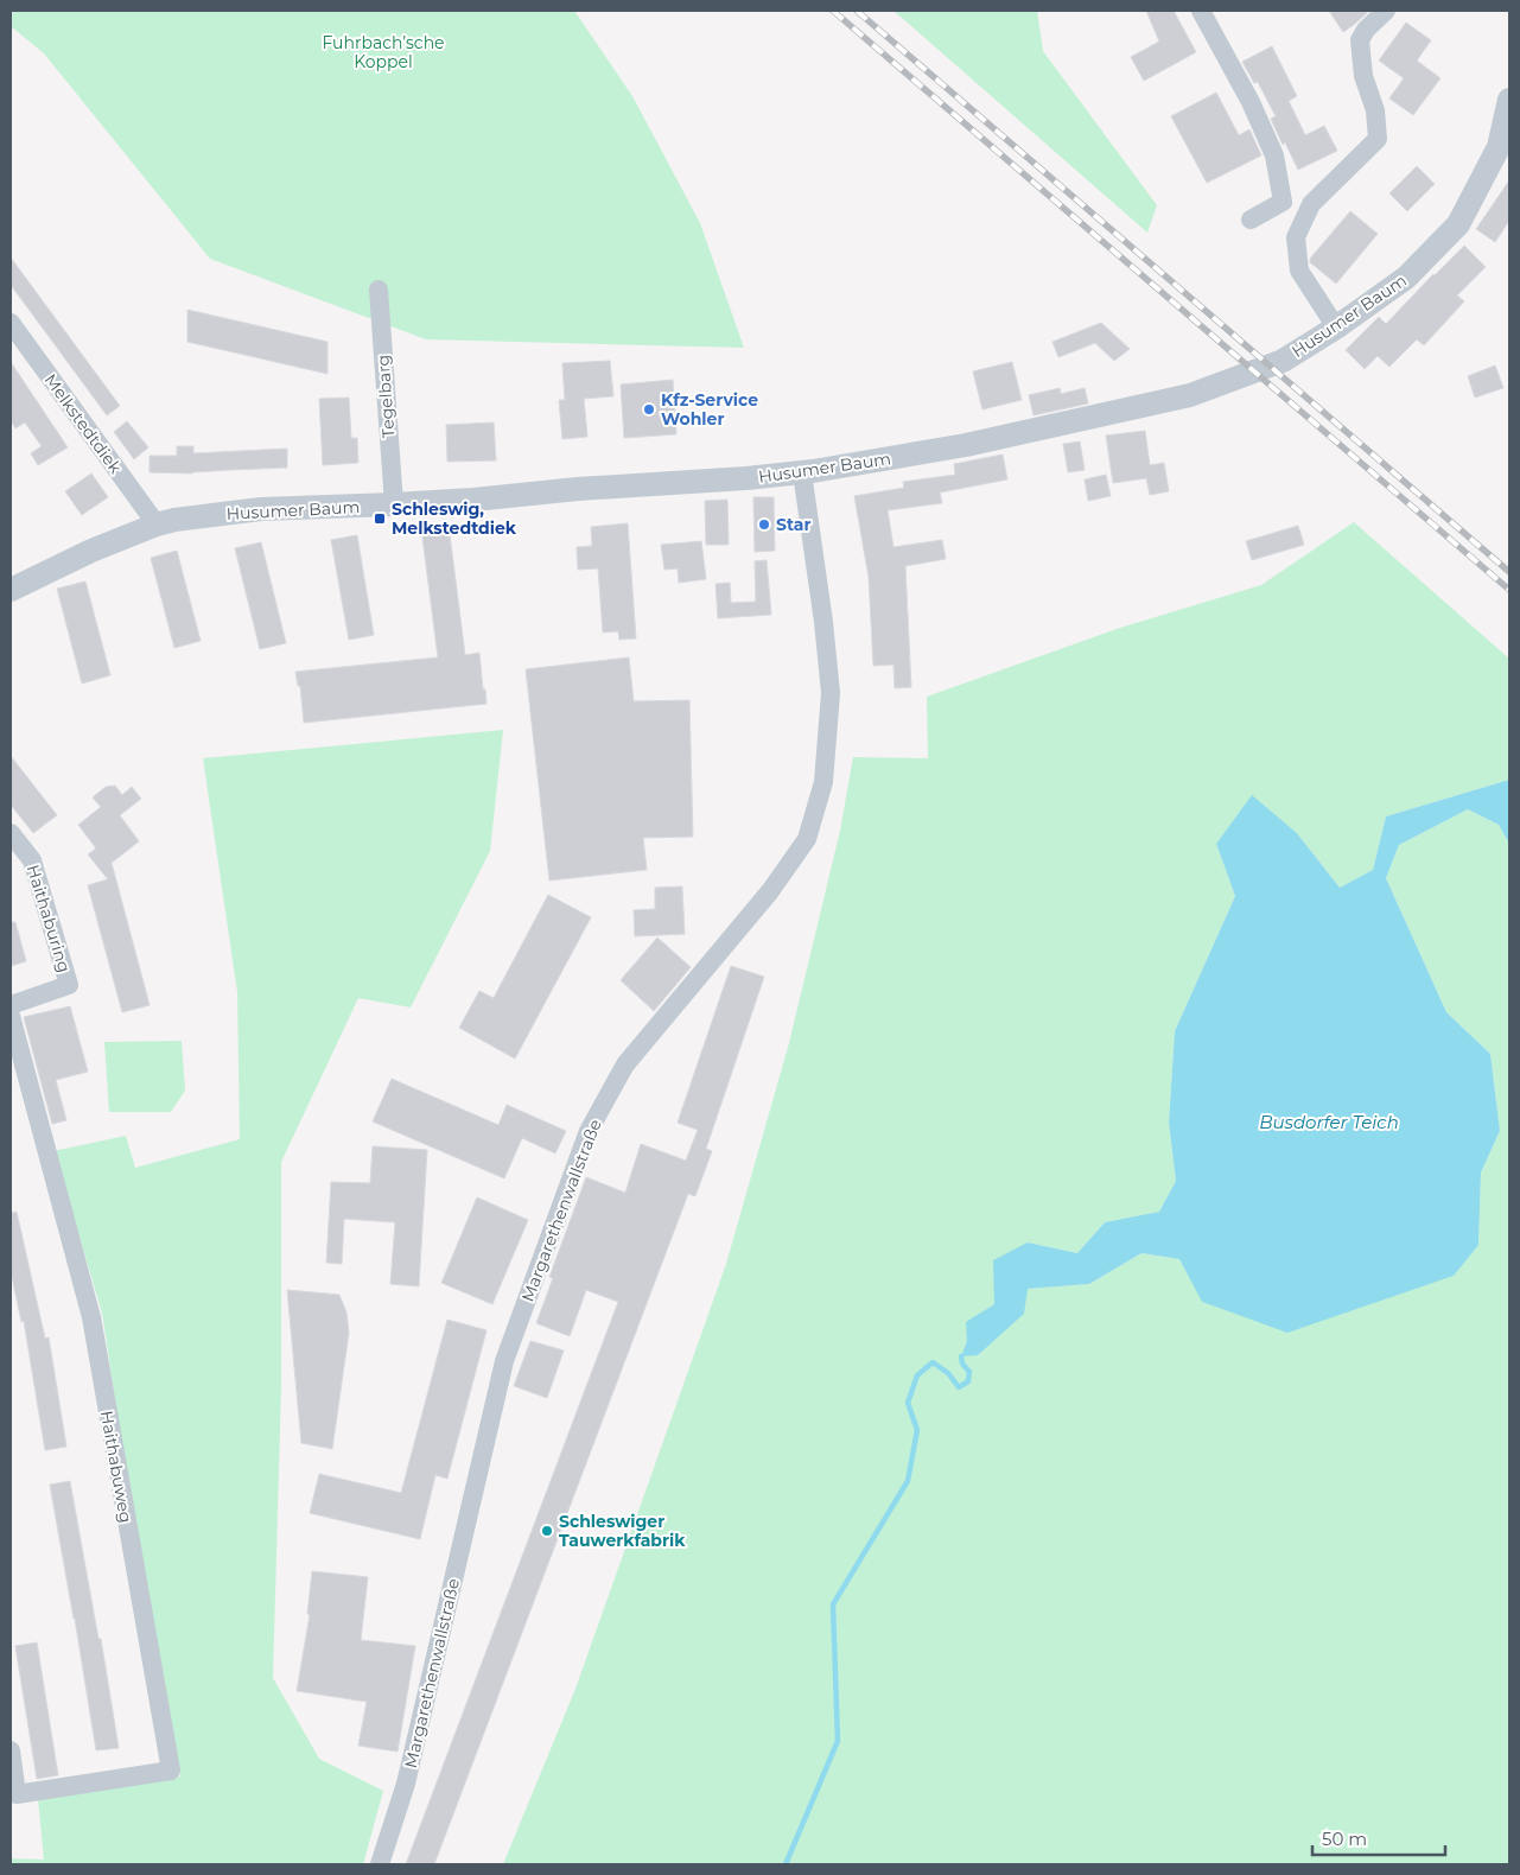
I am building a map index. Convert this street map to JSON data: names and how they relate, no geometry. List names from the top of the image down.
{
  "streets": {
    "street": [
      "Husumer Baum",
      "Tegelbarg",
      "Melkstedtdiek",
      "Haithaburing",
      "Margarethenwallstraße",
      "Haithabuweg"
    ]
  },
  "crossings": [
    ["Husumer Baum", "Tegelbarg"],
    ["Husumer Baum", "Melkstedtdiek"],
    ["Husumer Baum", "Margarethenwallstraße"]
  ],
  "water": ["Busdorfer Teich"],
  "parks": ["Fuhrbach’sche Koppel"],
  "places": {
    "other": ["Kfz-Service Wohler", "Star", "Schleswiger Tauwerkfabrik"],
    "transit": ["Schleswig, Melkstedtdiek"]
  },
  "scale_bar": "50 m"
}
